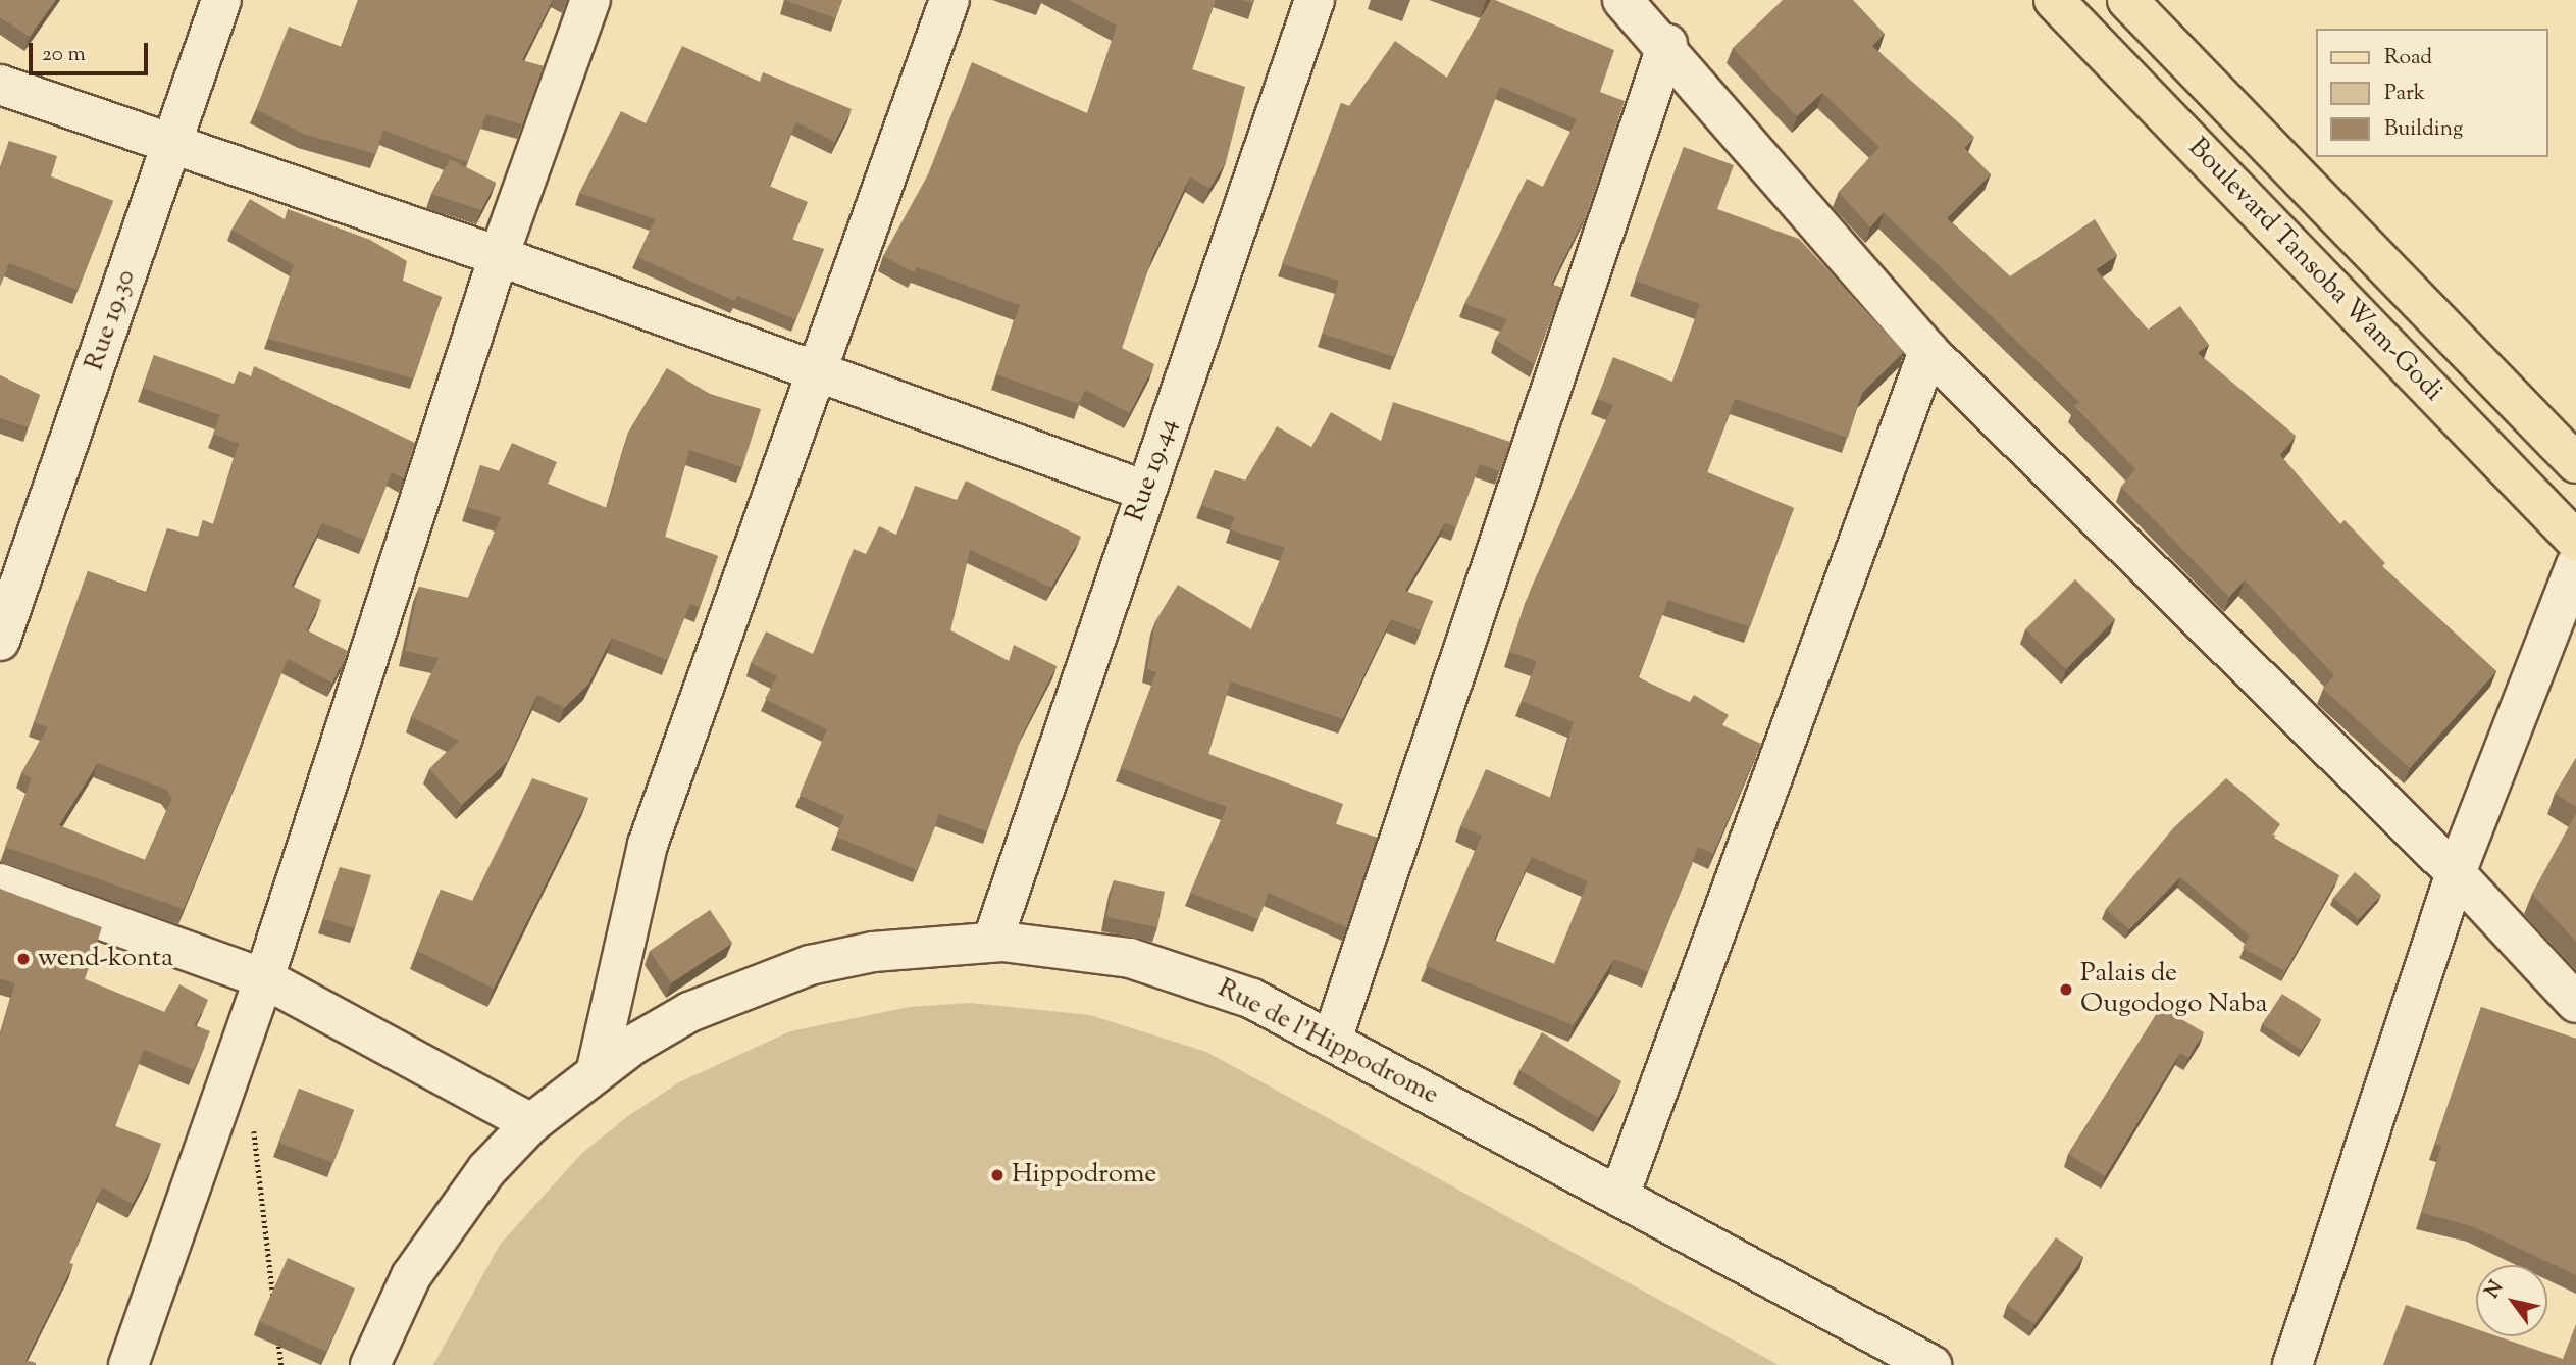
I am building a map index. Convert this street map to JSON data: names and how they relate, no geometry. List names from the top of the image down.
{
  "streets": {
    "main road": ["Boulevard Tansoba Wam-Godi"],
    "street": ["Rue 19.30", "Rue 19.44", "Rue de l'Hippodrome"]
  },
  "crossings": [
    ["Rue 19.44", "Rue de l'Hippodrome"]
  ],
  "places": ["wend-konta", "Palais de Ougodogo Naba", "Hippodrome"],
  "legend": ["Road", "Park", "Building"],
  "scale_bar": "20 m",
  "north": "top left"
}
